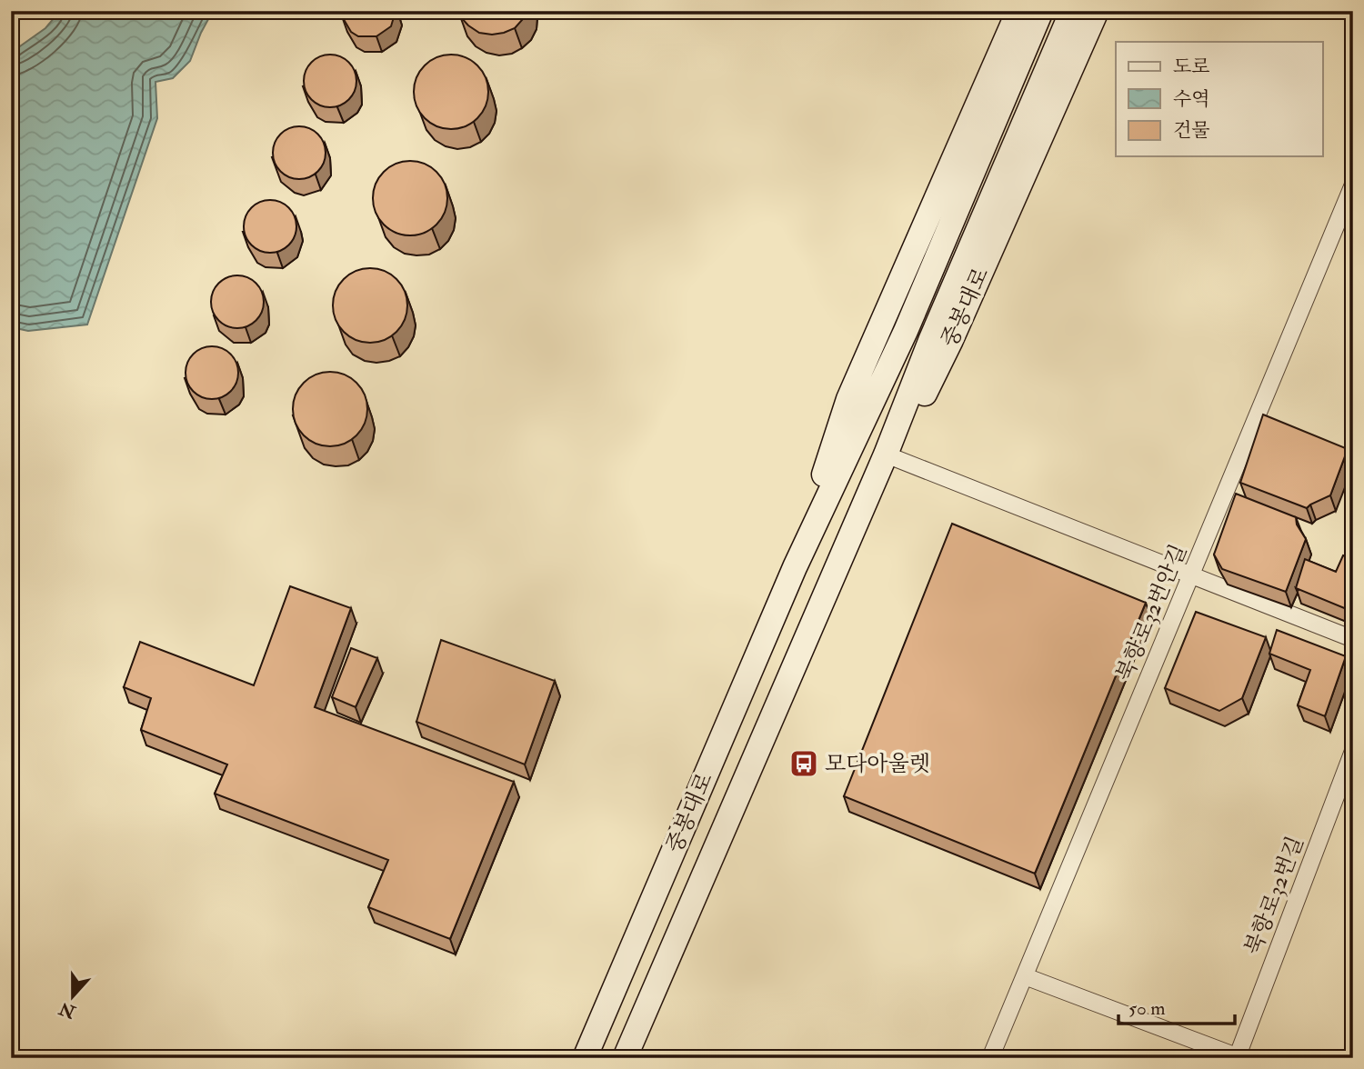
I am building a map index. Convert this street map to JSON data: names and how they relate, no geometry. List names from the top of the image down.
{
  "streets": {
    "main road": ["중봉대로"],
    "street": ["북항로32번안길", "북항로32번길"]
  },
  "crossings": [
    ["북항로32번안길", "북항로32번길"]
  ],
  "places": {
    "bus stop": ["모다아울렛"]
  },
  "legend": ["도로", "수역", "건물"],
  "scale_bar": "50 m",
  "north": "bottom"
}
